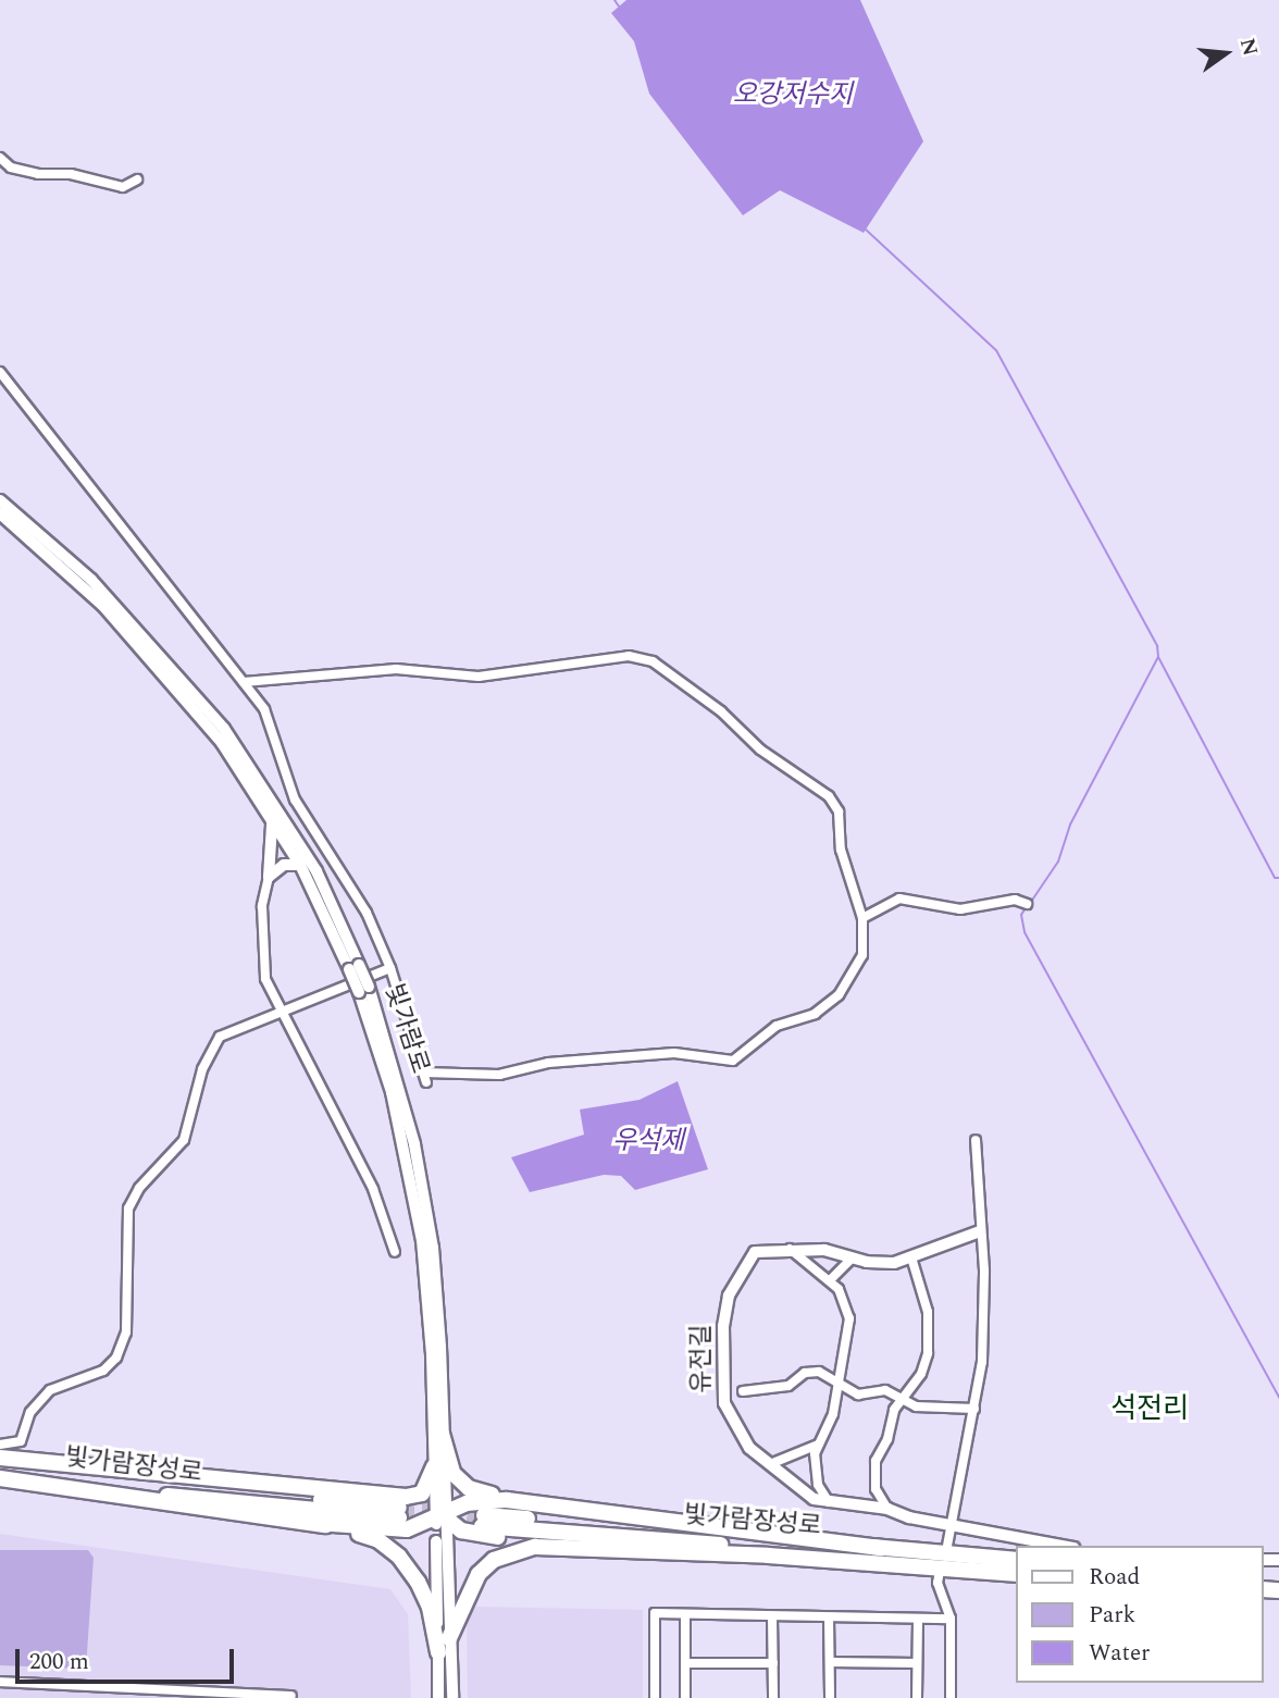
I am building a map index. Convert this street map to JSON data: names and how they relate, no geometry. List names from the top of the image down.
{
  "streets": {
    "highway": ["빛가람장성로"],
    "main road": ["빛가람로", "유전길"]
  },
  "districts": ["석전리"],
  "water": ["오강저수지", "우석제"],
  "legend": ["Road", "Park", "Water"],
  "scale_bar": "200 m",
  "north": "right"
}
